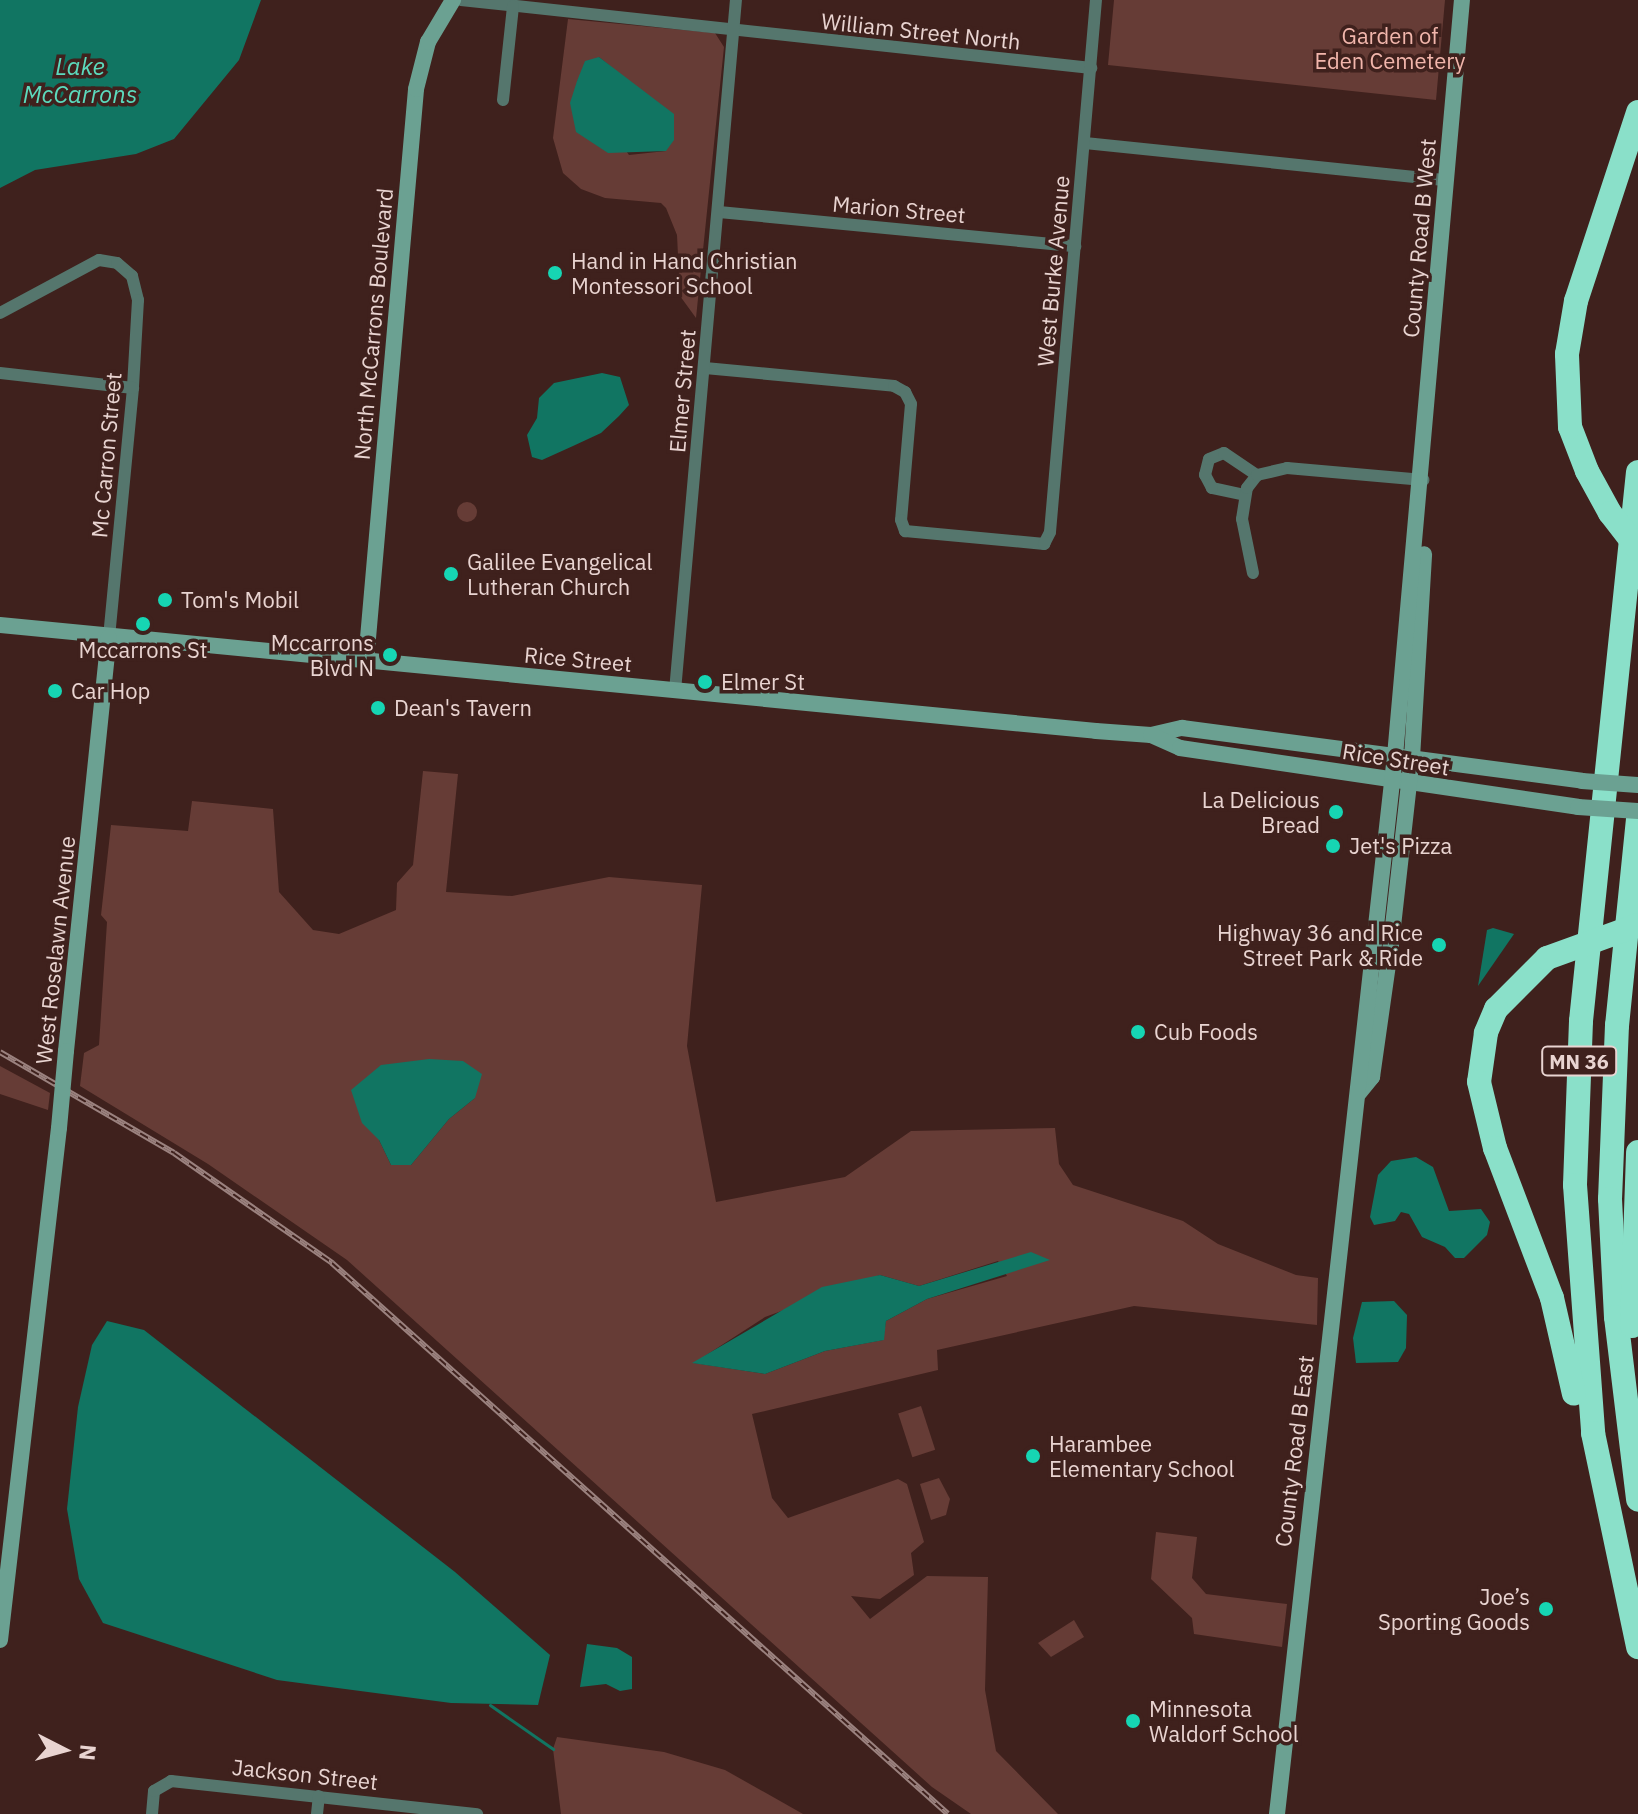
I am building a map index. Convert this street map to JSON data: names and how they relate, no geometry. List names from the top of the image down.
{
  "streets": {
    "highway": ["MN 36"],
    "street": [
      "William Street North",
      "Marion Street",
      "County Road B West",
      "West Burke Avenue",
      "North McCarrons Boulevard",
      "Elmer Street",
      "Mc Carron Street",
      "Rice Street",
      "West Roselawn Avenue",
      "County Road B East",
      "Jackson Street"
    ]
  },
  "crossings": [
    ["William Street North", "West Burke Avenue"],
    ["William Street North", "Elmer Street"],
    ["Marion Street", "West Burke Avenue"],
    ["Marion Street", "Elmer Street"],
    ["County Road B West", "Rice Street"],
    ["County Road B West", "County Road B East"],
    ["West Burke Avenue", "Elmer Street"],
    ["North McCarrons Boulevard", "Rice Street"],
    ["Elmer Street", "Rice Street"],
    ["Mc Carron Street", "Rice Street"],
    ["Mc Carron Street", "West Roselawn Avenue"],
    ["Rice Street", "West Roselawn Avenue"],
    ["Rice Street", "County Road B East"]
  ],
  "water": ["Lake McCarrons"],
  "parks": ["Garden of Eden Cemetery"],
  "places": [
    "Hand in Hand Christian Montessori School",
    "Galilee Evangelical Lutheran Church",
    "Tom's Mobil",
    "Mccarrons St",
    "Mccarrons Blvd N",
    "Elmer St",
    "Car Hop",
    "Dean's Tavern",
    "La Delicious Bread",
    "Jet's Pizza",
    "Highway 36 and Rice Street Park & Ride",
    "Cub Foods",
    "Harambee Elementary School",
    "Joe’s Sporting Goods",
    "Minnesota Waldorf School"
  ],
  "north": "right"
}
